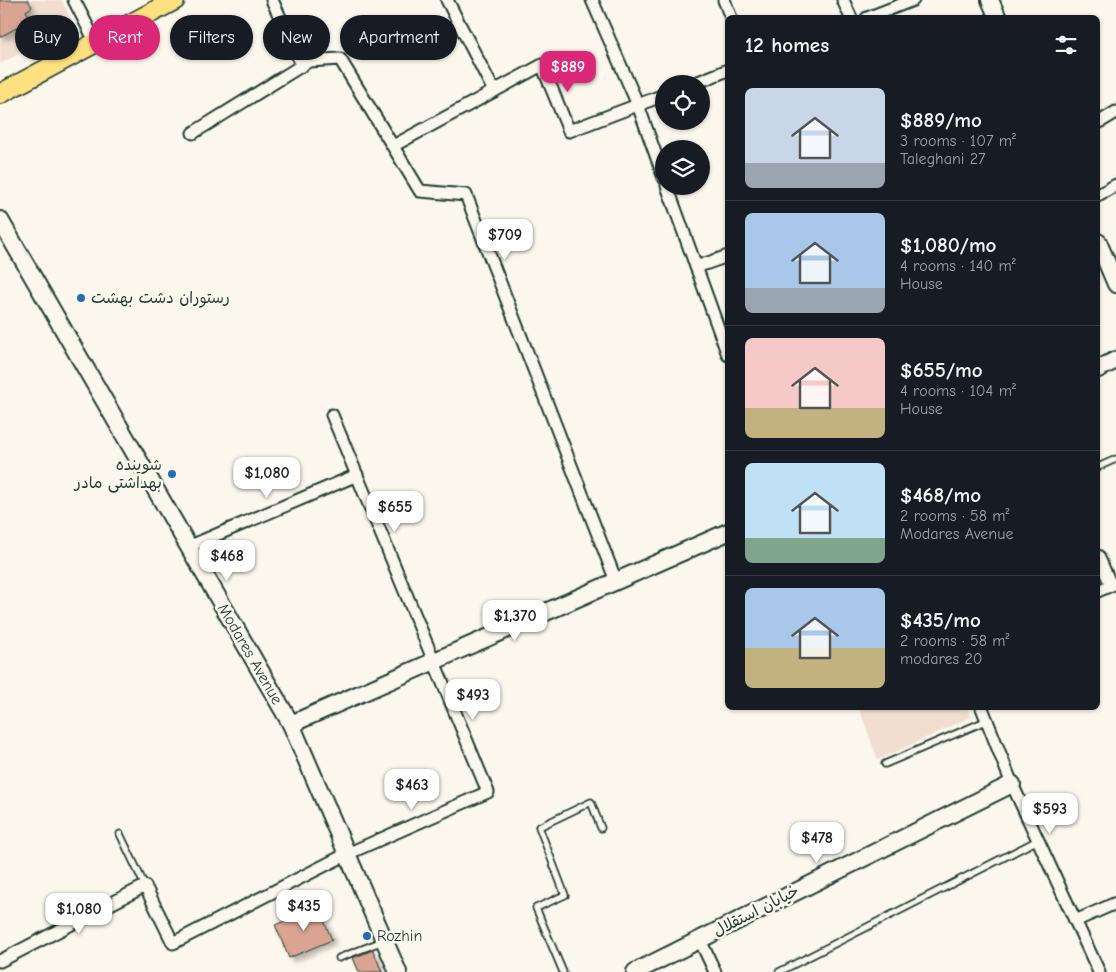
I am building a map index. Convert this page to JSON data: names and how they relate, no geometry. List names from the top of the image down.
{
  "streets": {
    "main road": ["Modares Avenue", "خیابان استقلال"]
  },
  "places": ["رستوران دشت بهشت", "شوینده بهداشتی مادر", "Rozhin"],
  "page": {
    "chip": [
      "Buy",
      "Rent",
      "Filters",
      "New",
      "Apartment"
    ],
    "heading": "12 homes",
    "price": [
      "$889",
      "$709",
      "$1,080",
      "$655",
      "$468",
      "$1,370",
      "$493",
      "$463",
      "$593",
      "$478",
      "$435",
      "$1,080"
    ],
    "list": [
      {
        "name": "$889/mo",
        "note": "3 rooms · 107 m² · Taleghani 27"
      },
      {
        "name": "$1,080/mo",
        "note": "4 rooms · 140 m² · House"
      },
      {
        "name": "$655/mo",
        "note": "4 rooms · 104 m² · House"
      },
      {
        "name": "$468/mo",
        "note": "2 rooms · 58 m² · Modares Avenue"
      },
      {
        "name": "$435/mo",
        "note": "2 rooms · 58 m² · modares 20"
      }
    ]
  }
}
